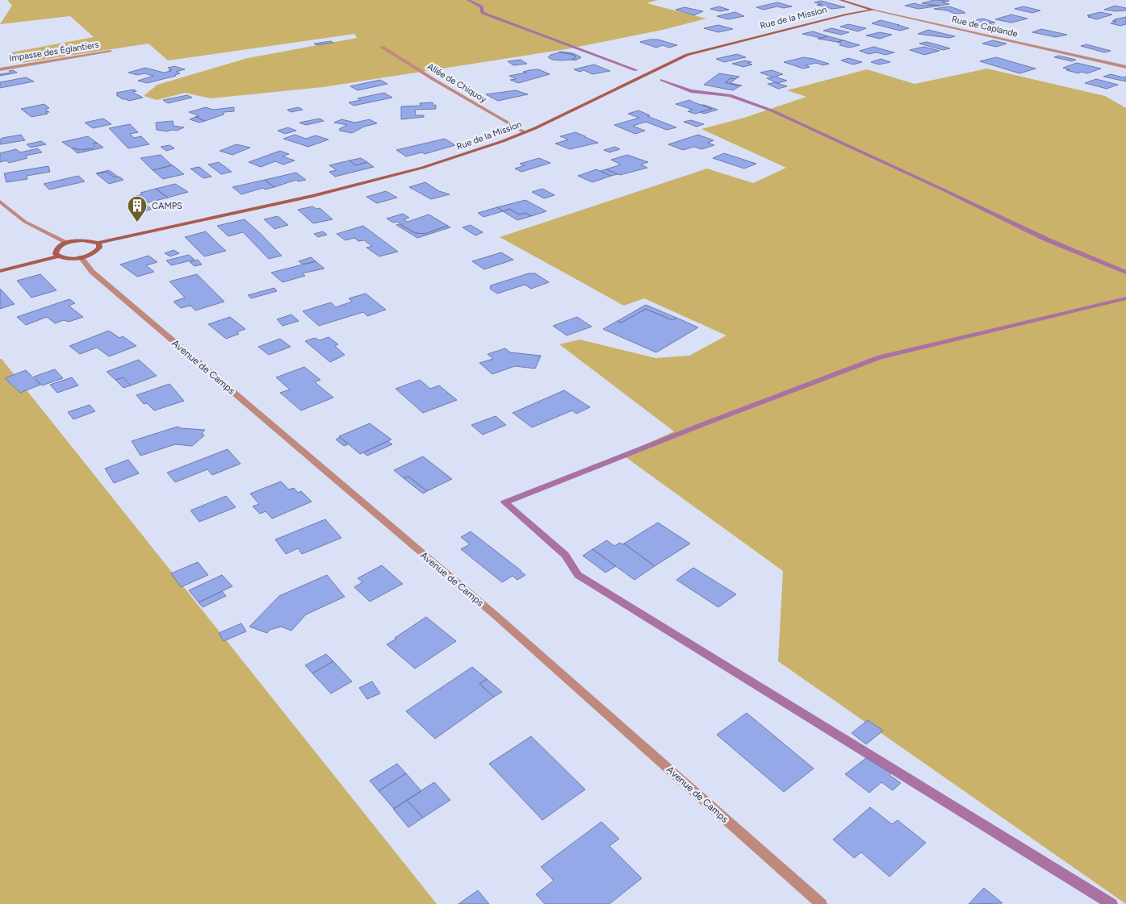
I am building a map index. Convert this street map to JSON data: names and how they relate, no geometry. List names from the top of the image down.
{
  "streets": {
    "main road": ["Rue de la Mission", "Rue de Caplande"],
    "street": ["Impasse des Églantiers", "Allée de Chiquoy", "Avenue de Camps"]
  },
  "crossings": [
    ["Rue de la Mission", "Rue de Caplande"],
    ["Rue de la Mission", "Allée de Chiquoy"]
  ],
  "places": {
    "building": ["CAMPS"]
  }
}
